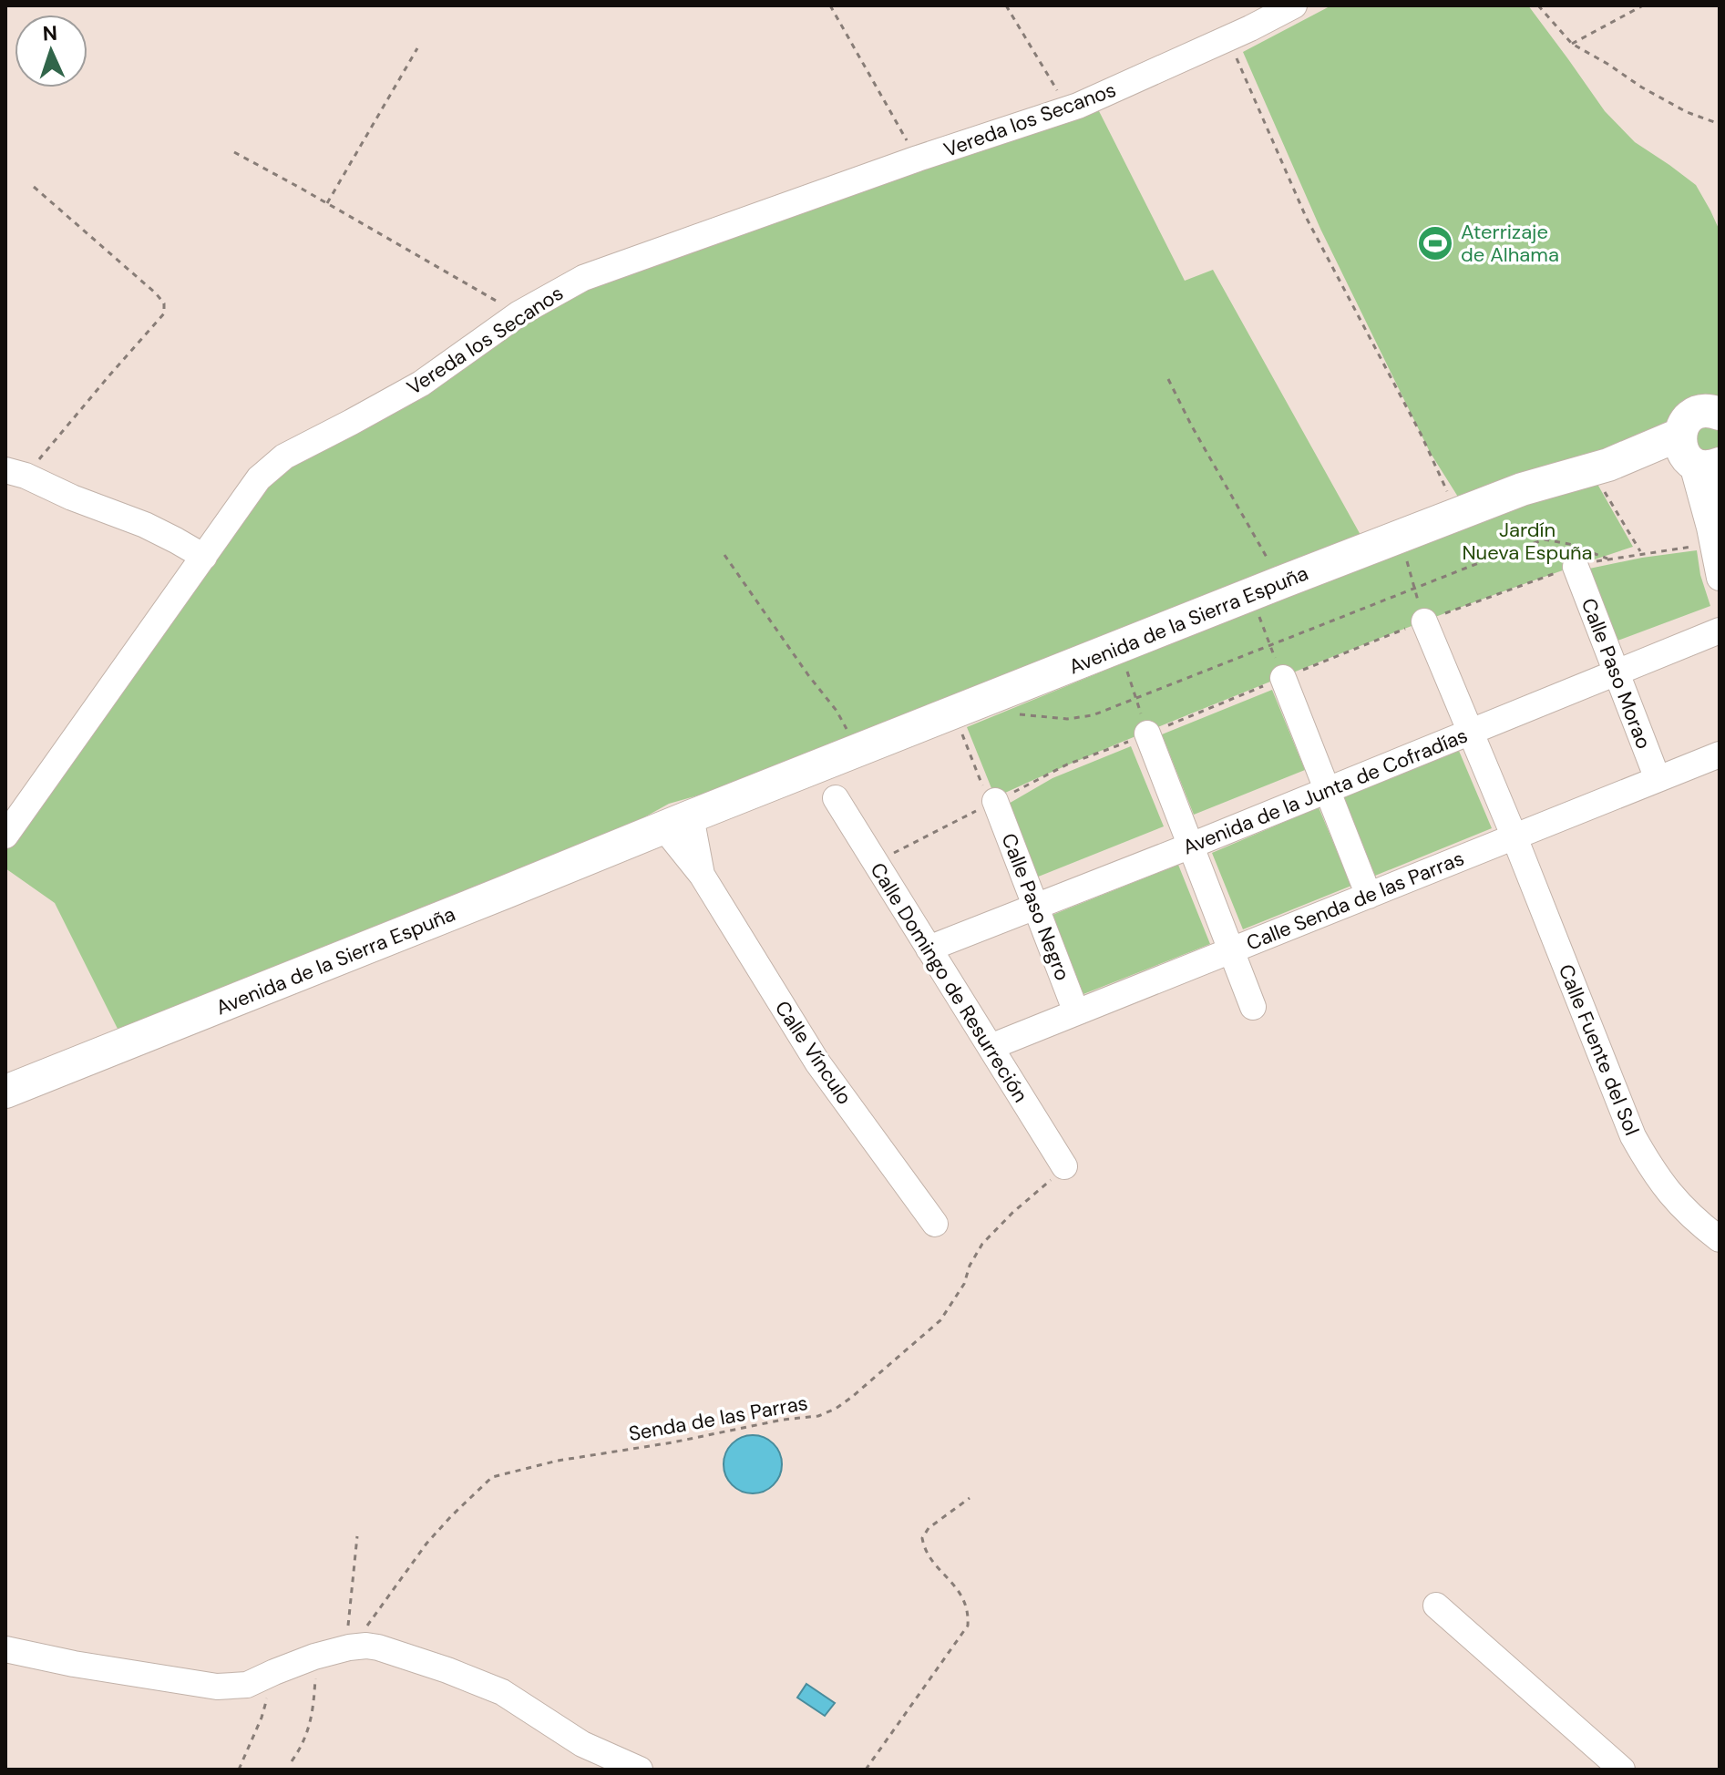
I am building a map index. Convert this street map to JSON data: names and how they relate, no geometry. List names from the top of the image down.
{
  "streets": {
    "main road": ["Avenida de la Sierra Espuña"],
    "street": [
      "Vereda los Secanos",
      "Calle Paso Morao",
      "Avenida de la Junta de Cofradías",
      "Calle Senda de las Parras",
      "Calle Paso Negro",
      "Calle Domingo de Resurreción",
      "Calle Fuente del Sol",
      "Calle Vínculo"
    ],
    "path": ["Senda de las Parras"]
  },
  "crossings": [
    ["Avenida de la Sierra Espuña", "Calle Vínculo"],
    ["Calle Paso Morao", "Avenida de la Junta de Cofradías"],
    ["Calle Paso Morao", "Calle Senda de las Parras"],
    ["Avenida de la Junta de Cofradías", "Calle Paso Negro"],
    ["Avenida de la Junta de Cofradías", "Calle Domingo de Resurreción"],
    ["Avenida de la Junta de Cofradías", "Calle Fuente del Sol"],
    ["Calle Senda de las Parras", "Calle Paso Negro"],
    ["Calle Senda de las Parras", "Calle Domingo de Resurreción"],
    ["Calle Senda de las Parras", "Calle Fuente del Sol"],
    ["Calle Domingo de Resurreción", "Senda de las Parras"]
  ],
  "parks": ["Jardín Nueva Espuña"],
  "places": {
    "sports": ["Aterrizaje de Alhama"]
  },
  "north": "top"
}
